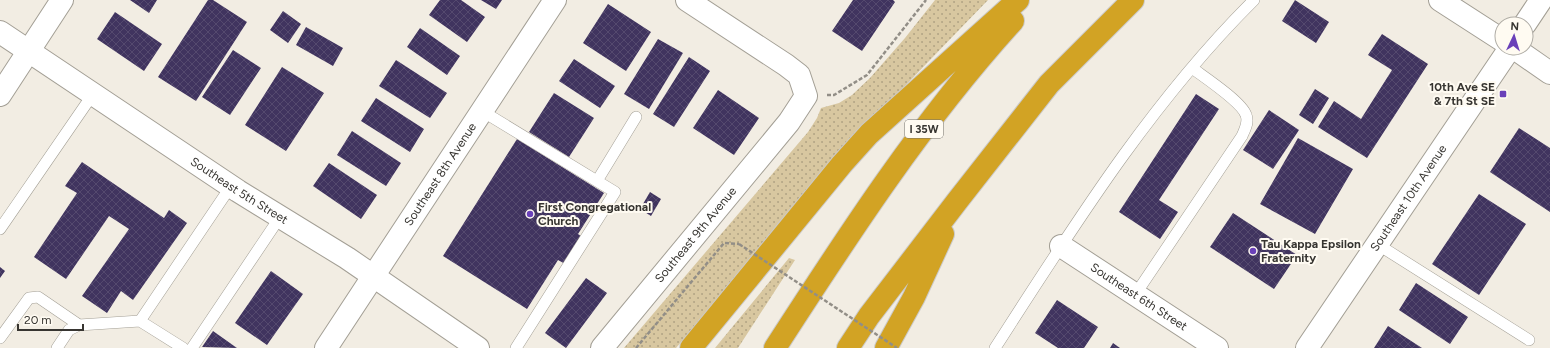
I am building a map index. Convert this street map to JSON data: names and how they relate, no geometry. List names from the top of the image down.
{
  "streets": {
    "highway": ["I 35W"],
    "street": [
      "Southeast 8th Avenue",
      "Southeast 5th Street",
      "Southeast 10th Avenue",
      "Southeast 9th Avenue",
      "Southeast 6th Street"
    ]
  },
  "crossings": [
    ["Southeast 8th Avenue", "Southeast 5th Street"]
  ],
  "places": {
    "transit": ["10th Ave SE & 7th St SE"],
    "other": ["First Congregational Church", "Tau Kappa Epsilon Fraternity"]
  },
  "scale_bar": "20 m",
  "north": "top"
}
